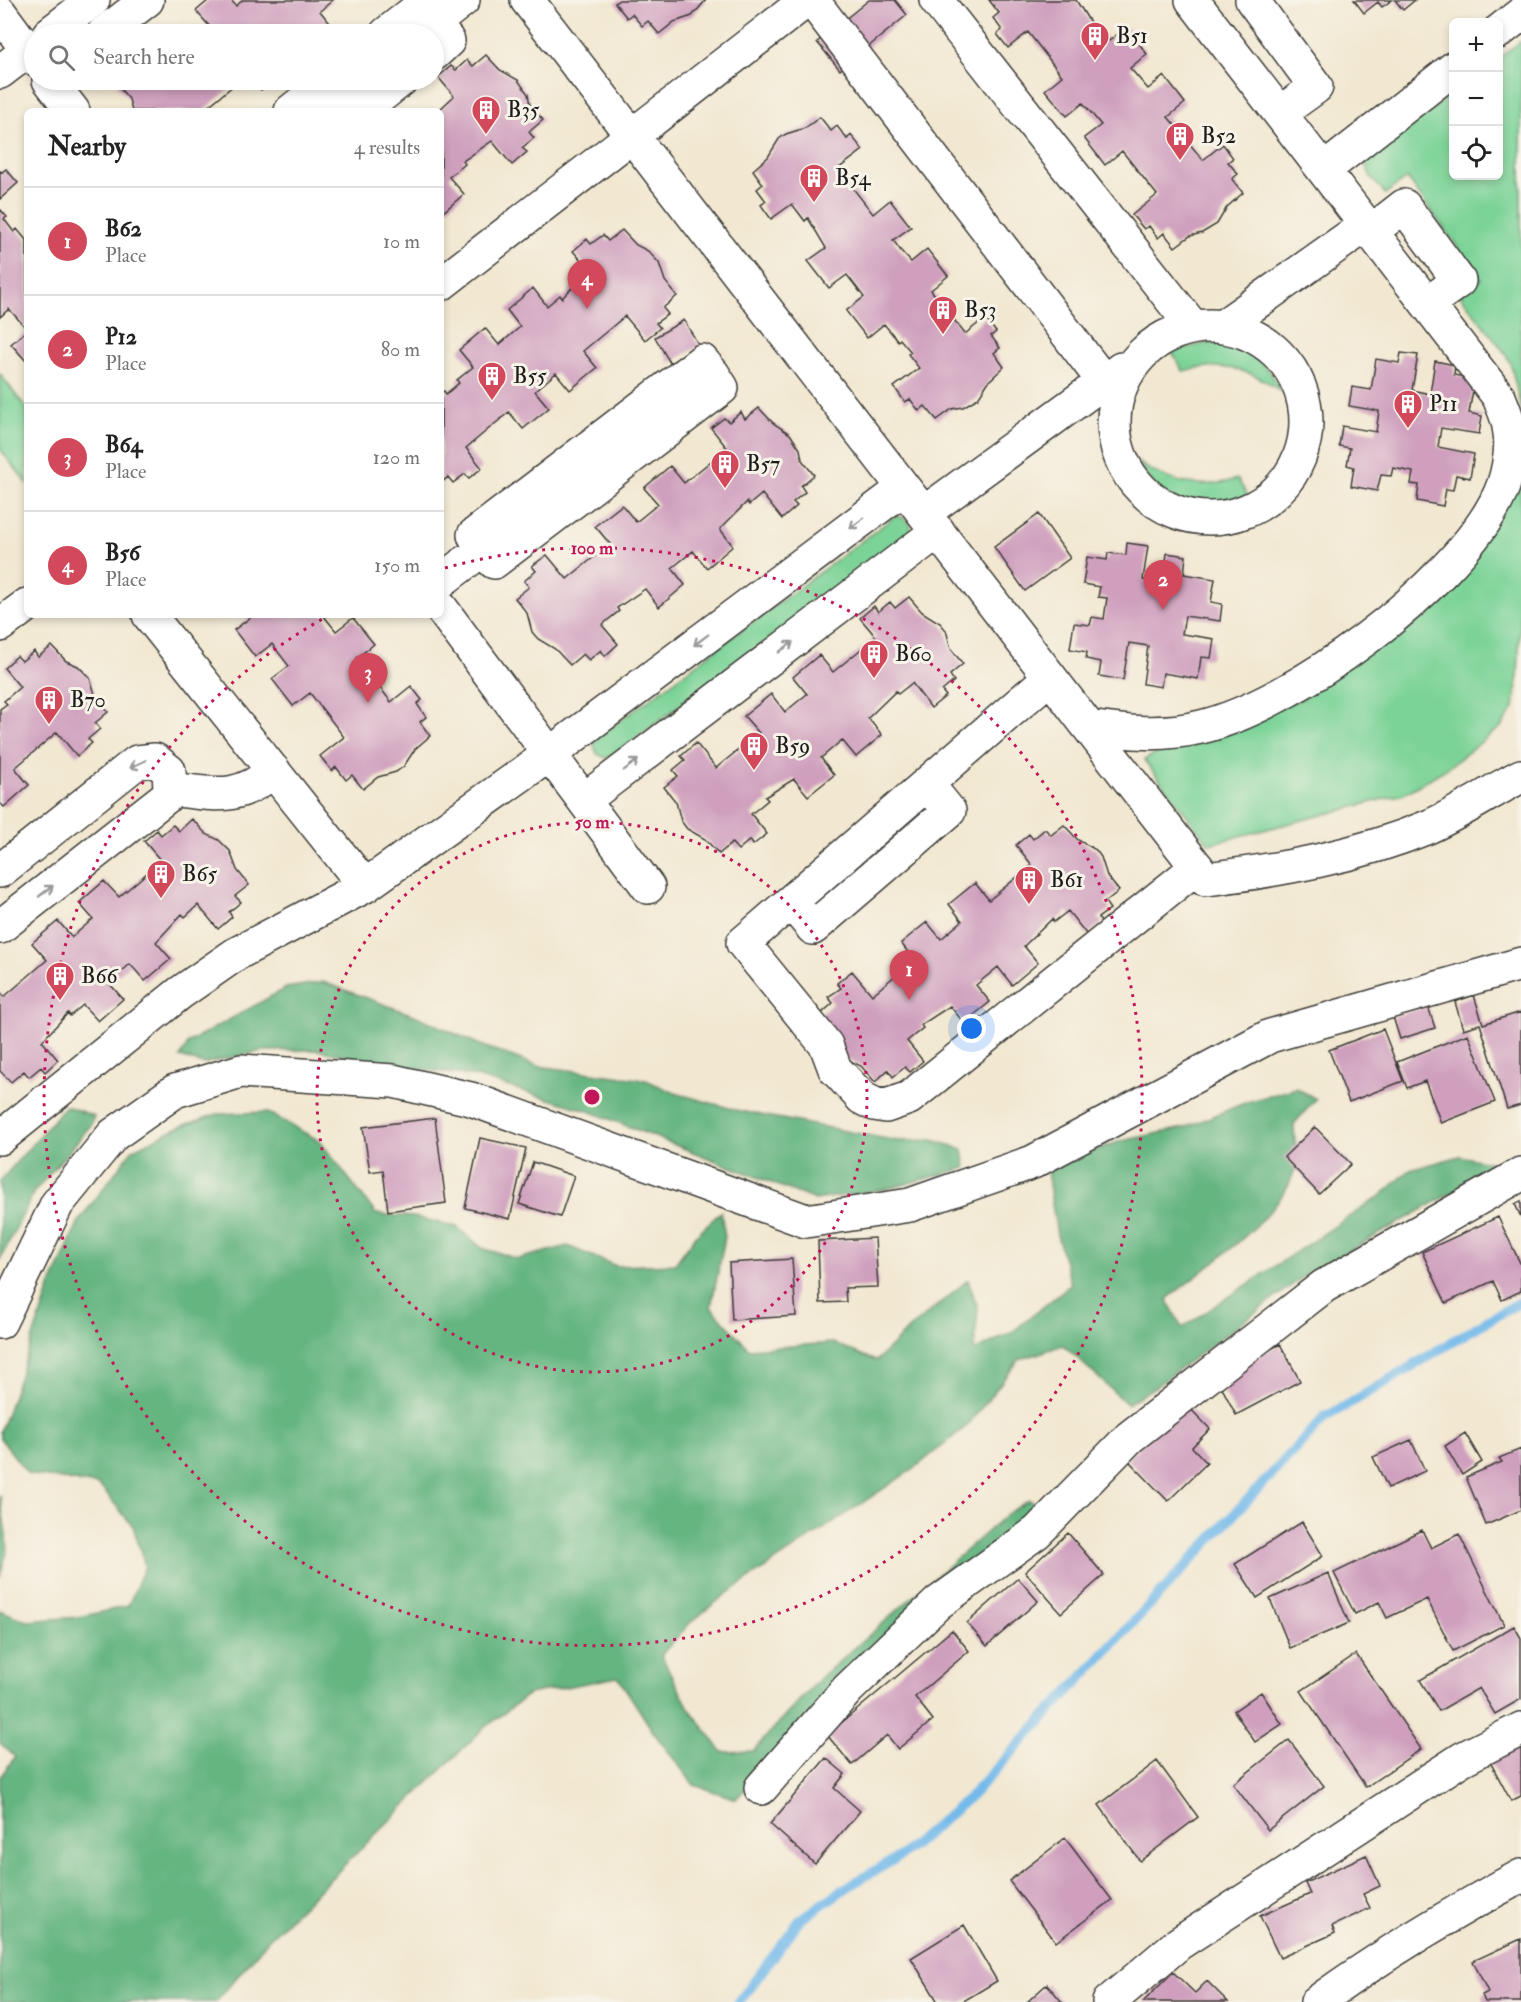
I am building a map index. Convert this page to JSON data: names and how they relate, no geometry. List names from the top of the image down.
{
  "places": {
    "building": [
      "B51",
      "B35",
      "B52",
      "B54",
      "B53",
      "B55",
      "P11",
      "B57",
      "B60",
      "B70",
      "B59",
      "B65",
      "B61",
      "B66"
    ]
  },
  "page": {
    "map_buttons": ["+", "−"],
    "search": "Search here",
    "heading": ["Nearby", "4 results"],
    "list": [
      {
        "mark": "1",
        "name": "B62",
        "note": "Place",
        "value": "10 m"
      },
      {
        "mark": "2",
        "name": "P12",
        "note": "Place",
        "value": "80 m"
      },
      {
        "mark": "3",
        "name": "B64",
        "note": "Place",
        "value": "120 m"
      },
      {
        "mark": "4",
        "name": "B56",
        "note": "Place",
        "value": "150 m"
      }
    ],
    "pins": [
      "4",
      "2",
      "3",
      "1"
    ]
  },
  "rings": ["100 m", "50 m"]
}
